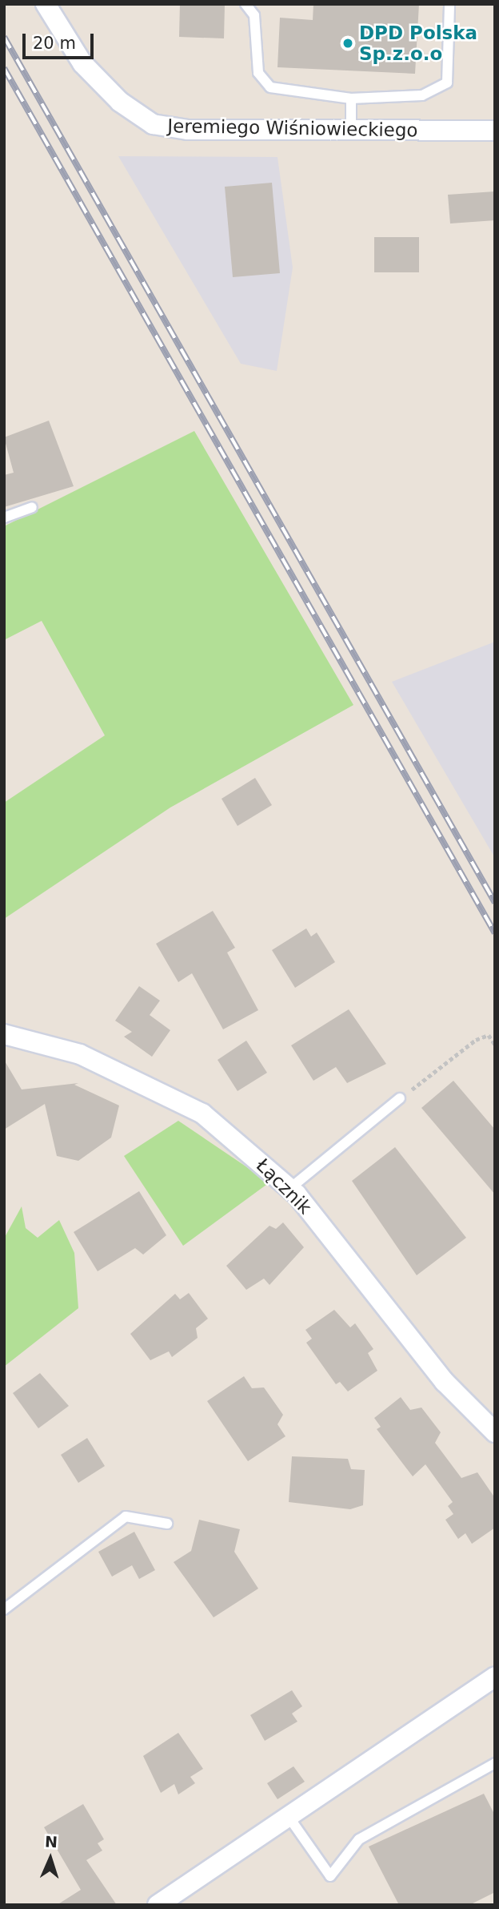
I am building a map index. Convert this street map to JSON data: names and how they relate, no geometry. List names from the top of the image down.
{
  "streets": {
    "street": ["Jeremiego Wiśniowieckiego", "Łącznik"]
  },
  "places": ["DPD Polska Sp.z.o.o"],
  "scale_bar": "20 m",
  "north": "top"
}
